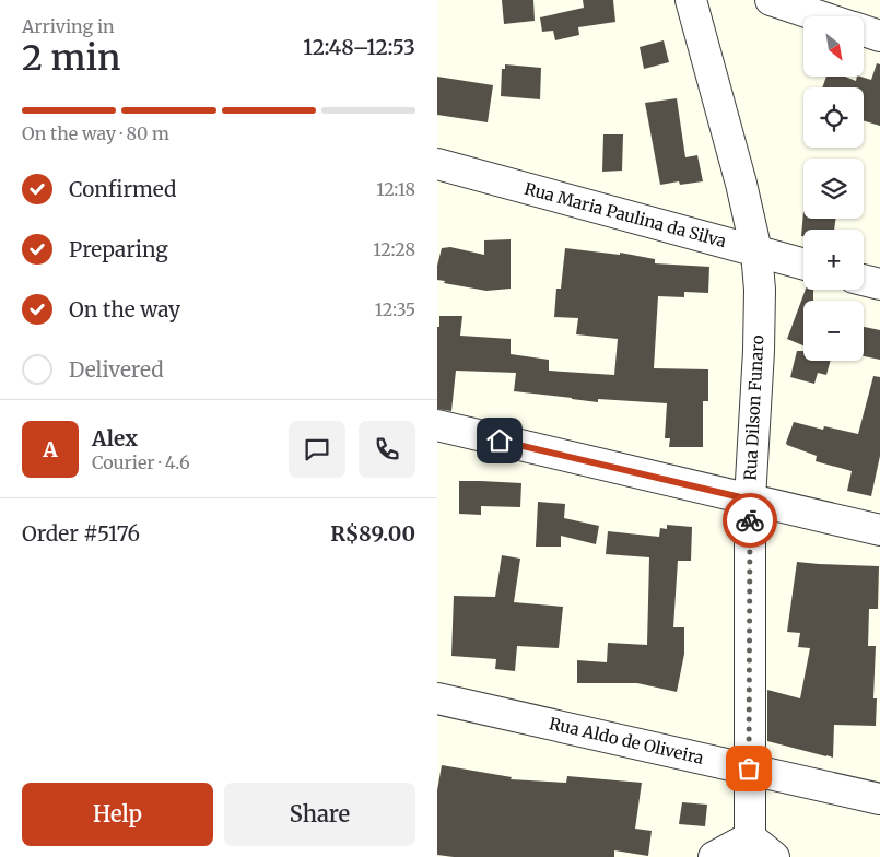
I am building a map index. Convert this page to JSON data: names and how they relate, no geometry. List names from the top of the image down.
{
  "streets": {
    "street": ["Rua Maria Paulina da Silva", "Rua Dilson Funaro", "Rua Aldo de Oliveira"]
  },
  "crossings": [
    ["Rua Maria Paulina da Silva", "Rua Dilson Funaro"],
    ["Rua Dilson Funaro", "Rua Aldo de Oliveira"]
  ],
  "north": "bottom right",
  "page": {
    "heading": ["2 min", "Arriving in", "12:48–12:53"],
    "panel": [
      "Alex",
      "Courier · 4.6",
      "Order #5176",
      "R$89.00"
    ],
    "map_buttons": ["+", "−"],
    "bar": "On the way · 80 m",
    "list": [
      ["Confirmed", "12:18"],
      ["Preparing", "12:28"],
      ["On the way", "12:35"],
      "Delivered"
    ],
    "round": "A",
    "buttons": ["Help", "Share"]
  }
}
